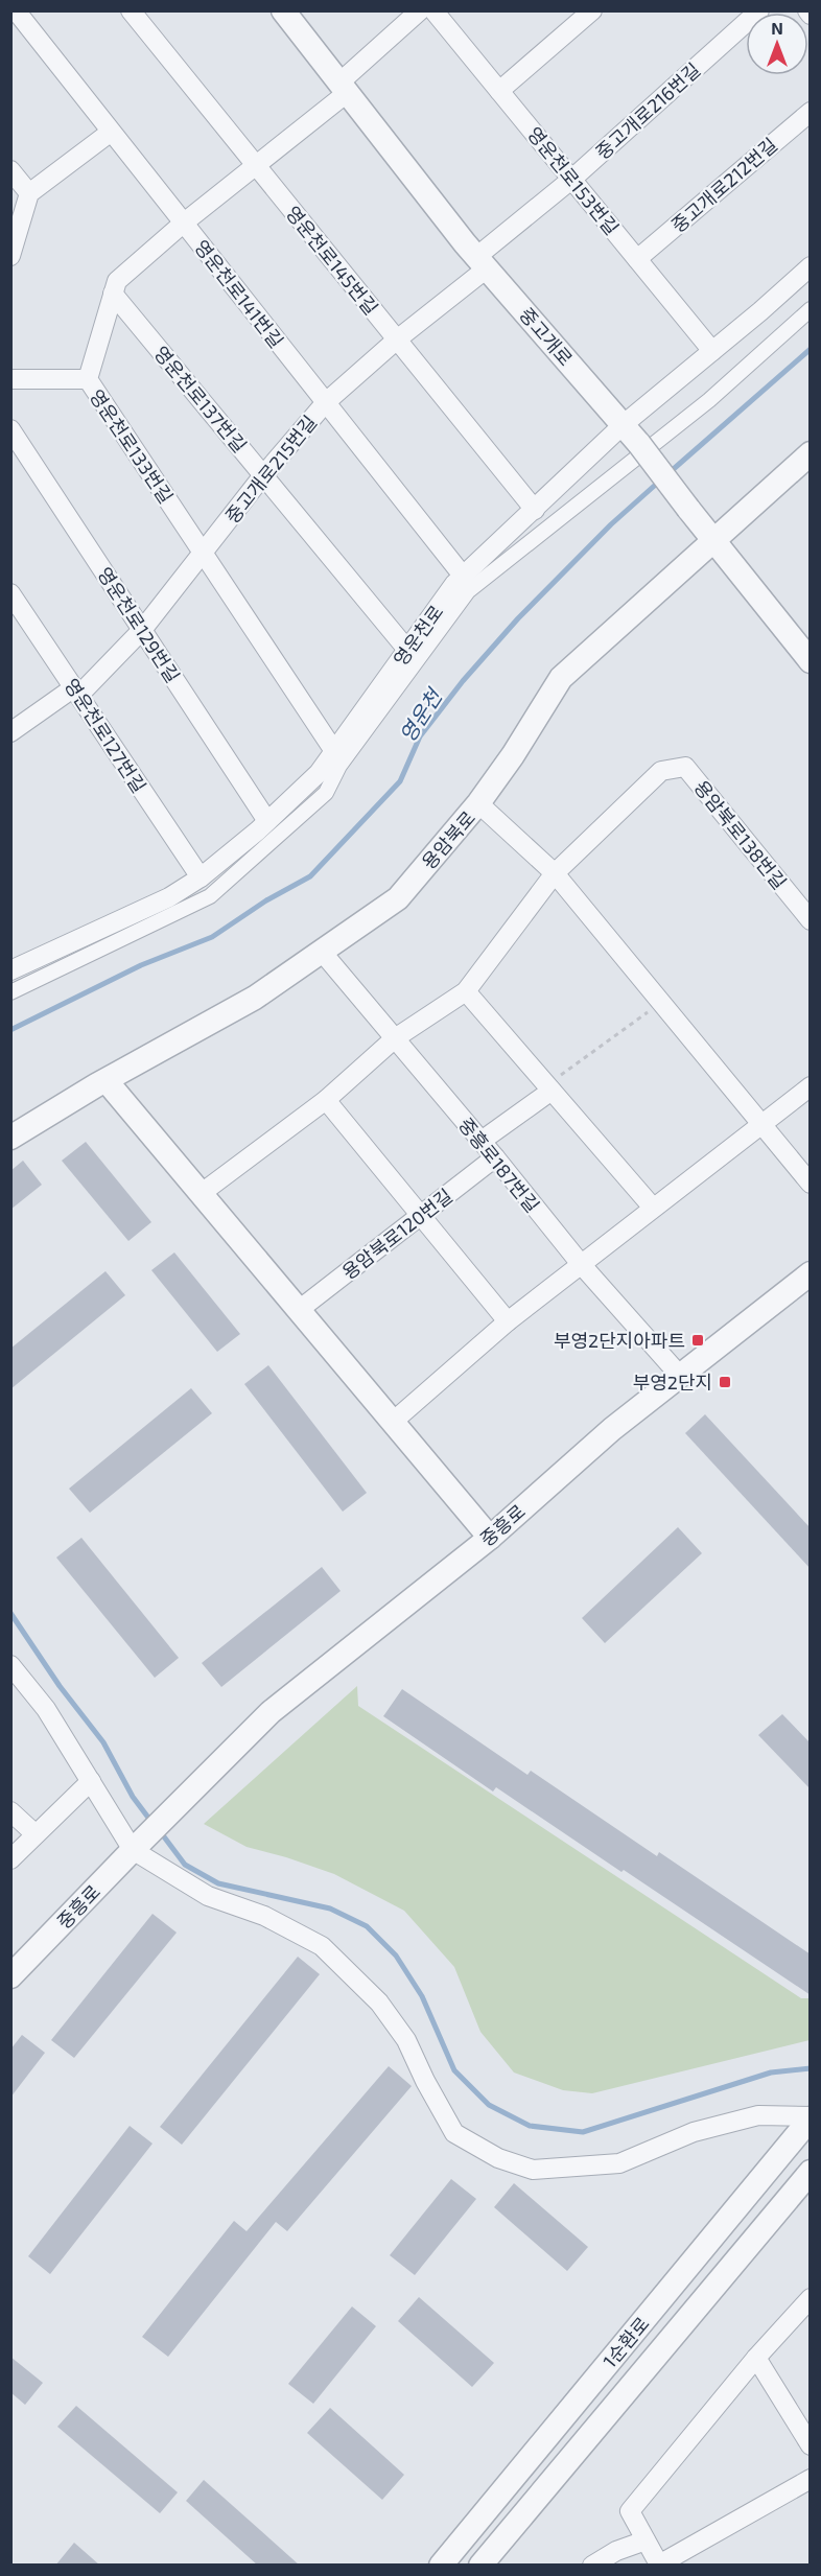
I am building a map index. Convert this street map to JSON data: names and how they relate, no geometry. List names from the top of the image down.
{
  "streets": {
    "street": [
      "중고개로216번길",
      "영운천로153번길",
      "중고개로212번길",
      "영운천로145번길",
      "영운천로141번길",
      "중고개로",
      "영운천로137번길",
      "영운천로133번길",
      "중고개로215번길",
      "영운천로129번길",
      "영운천로",
      "영운천로127번길",
      "용암북로138번길",
      "용암북로",
      "중흥로187번길",
      "용암북로120번길",
      "중흥로",
      "1순환로"
    ]
  },
  "crossings": [
    ["중고개로216번길", "영운천로153번길"],
    ["중고개로216번길", "중고개로"],
    ["중고개로216번길", "중고개로215번길"],
    ["영운천로153번길", "중고개로212번길"],
    ["영운천로153번길", "영운천로"],
    ["영운천로145번길", "영운천로133번길"],
    ["영운천로145번길", "중고개로215번길"],
    ["영운천로145번길", "영운천로"],
    ["영운천로141번길", "영운천로133번길"],
    ["영운천로141번길", "중고개로215번길"],
    ["영운천로141번길", "영운천로"],
    ["중고개로", "영운천로133번길"],
    ["중고개로", "중고개로215번길"],
    ["중고개로", "영운천로"],
    ["중고개로", "용암북로"],
    ["영운천로137번길", "영운천로133번길"],
    ["영운천로137번길", "중고개로215번길"],
    ["영운천로137번길", "영운천로"],
    ["영운천로133번길", "중고개로215번길"],
    ["영운천로133번길", "영운천로"],
    ["중고개로215번길", "영운천로129번길"],
    ["중고개로215번길", "영운천로127번길"],
    ["영운천로129번길", "영운천로"],
    ["영운천로", "영운천로127번길"],
    ["용암북로138번길", "중흥로187번길"],
    ["용암북로", "중흥로187번길"],
    ["중흥로187번길", "용암북로120번길"],
    ["중흥로187번길", "중흥로"]
  ],
  "water": ["영운천"],
  "places": {
    "transit": ["부영2단지아파트", "부영2단지"]
  },
  "north": "top"
}
